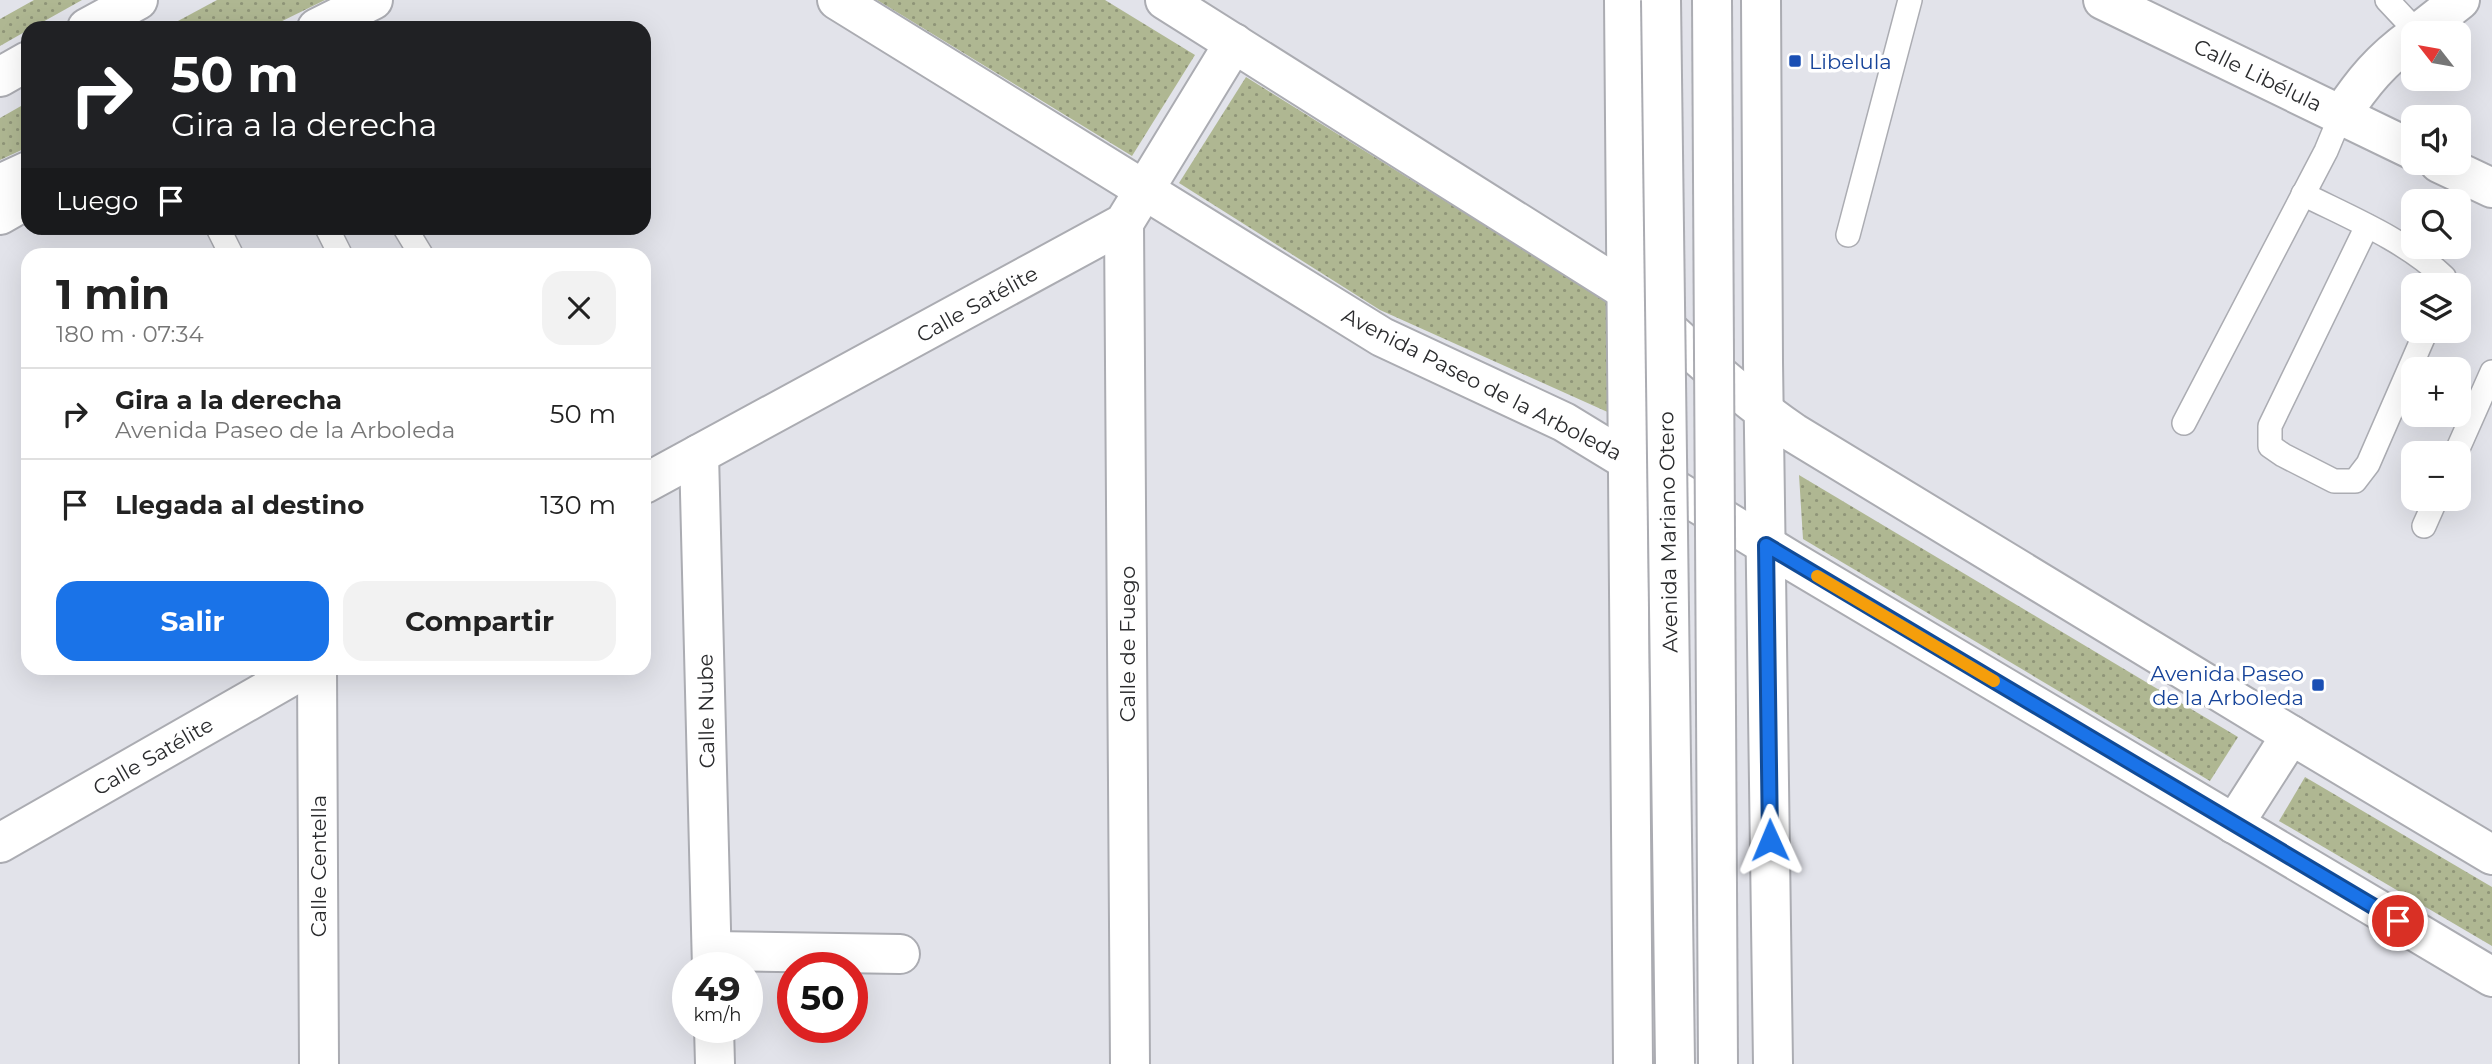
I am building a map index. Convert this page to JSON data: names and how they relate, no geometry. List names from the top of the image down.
{
  "streets": {
    "main road": [
      "Calle Libélula",
      "Calle Satélite",
      "Avenida Paseo de la Arboleda",
      "Avenida Mariano Otero",
      "Calle de Fuego",
      "Calle Nube",
      "Calle Centella"
    ]
  },
  "crossings": [
    ["Calle Satélite", "Calle de Fuego"],
    ["Calle Satélite", "Calle Nube"],
    ["Avenida Paseo de la Arboleda", "Avenida Mariano Otero"]
  ],
  "places": {
    "transit": ["Libelula", "Avenida Paseo de la Arboleda"]
  },
  "north": "top left",
  "page": {
    "map_buttons": ["+", "−"],
    "turn": ["50 m", "Gira a la derecha"],
    "then": "Luego",
    "heading": ["1 min", "180 m · 07:34"],
    "list": [
      {
        "name": "Gira a la derecha",
        "note": "Avenida Paseo de la Arboleda",
        "value": "50 m"
      },
      {
        "name": "Llegada al destino",
        "value": "130 m"
      }
    ],
    "buttons": ["Salir", "Compartir"],
    "speed": "49 km/h",
    "limit": "50"
  }
}
